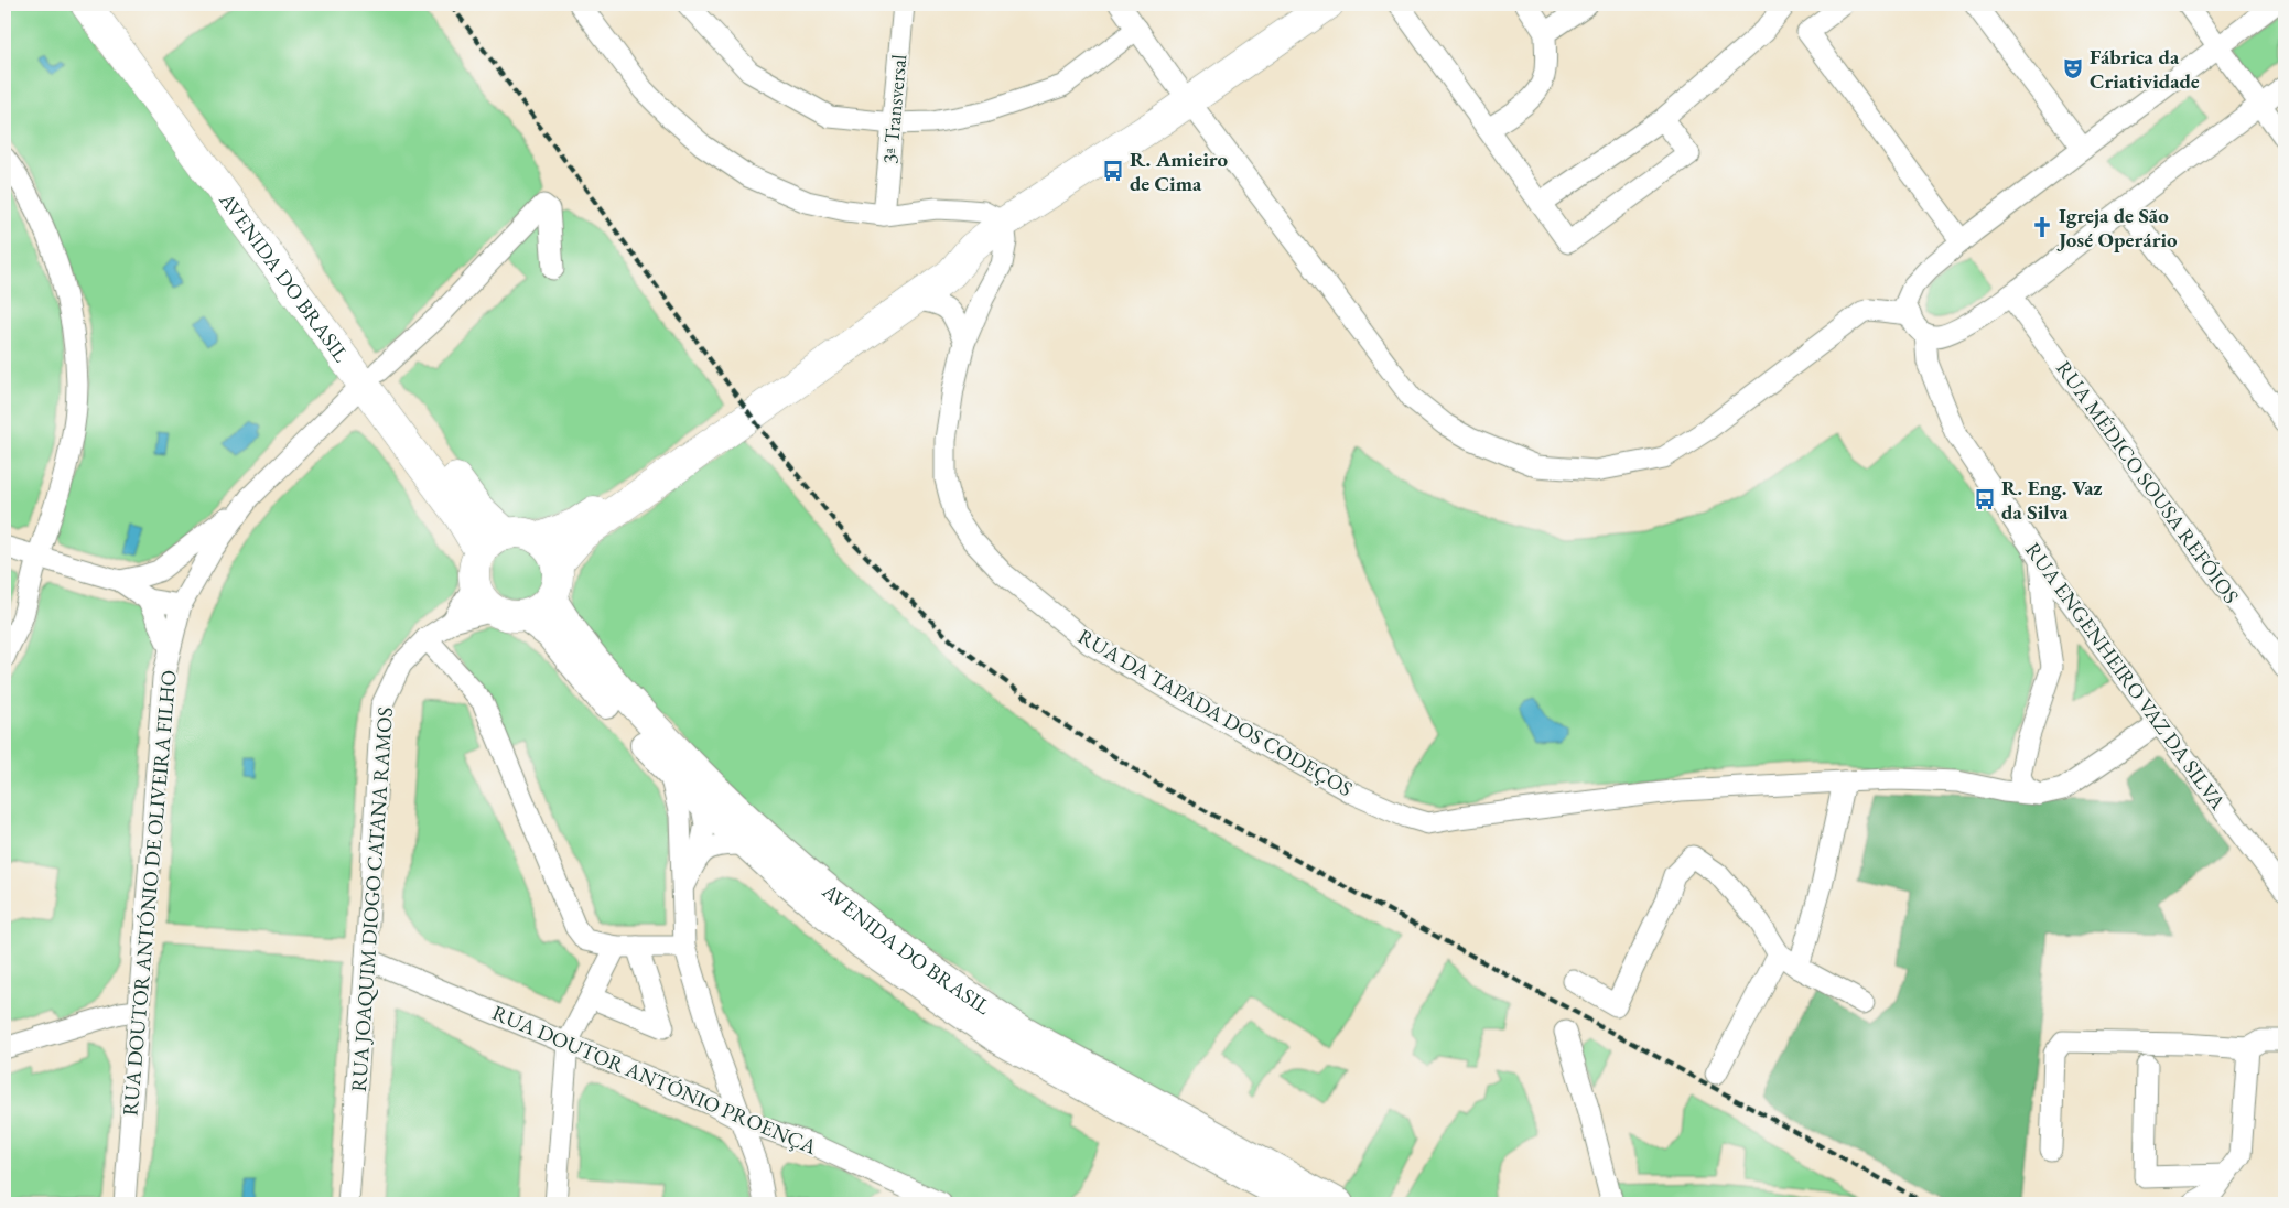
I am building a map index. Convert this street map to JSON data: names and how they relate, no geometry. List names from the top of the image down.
{
  "streets": {
    "main road": ["AVENIDA DO BRASIL"],
    "street": [
      "3ª Transversal",
      "RUA MÉDICO SOUSA REFÓIOS",
      "RUA ENGENHEIRO VAZ DA SILVA",
      "RUA DA TAPADA DOS CODEÇOS",
      "RUA DOUTOR ANTÓNIO DE OLIVEIRA FILHO",
      "RUA JOAQUIM DIOGO CATANA RAMOS",
      "RUA DOUTOR ANTÓNIO PROENÇA"
    ]
  },
  "crossings": [
    ["AVENIDA DO BRASIL", "RUA DOUTOR ANTÓNIO DE OLIVEIRA FILHO"],
    ["AVENIDA DO BRASIL", "RUA JOAQUIM DIOGO CATANA RAMOS"],
    ["RUA JOAQUIM DIOGO CATANA RAMOS", "RUA DOUTOR ANTÓNIO PROENÇA"]
  ],
  "places": {
    "theatre": ["Fábrica da Criatividade"],
    "bus stop": ["R. Amieiro de Cima", "R. Eng. Vaz da Silva"],
    "church": ["Igreja de São José Operário"]
  }
}
